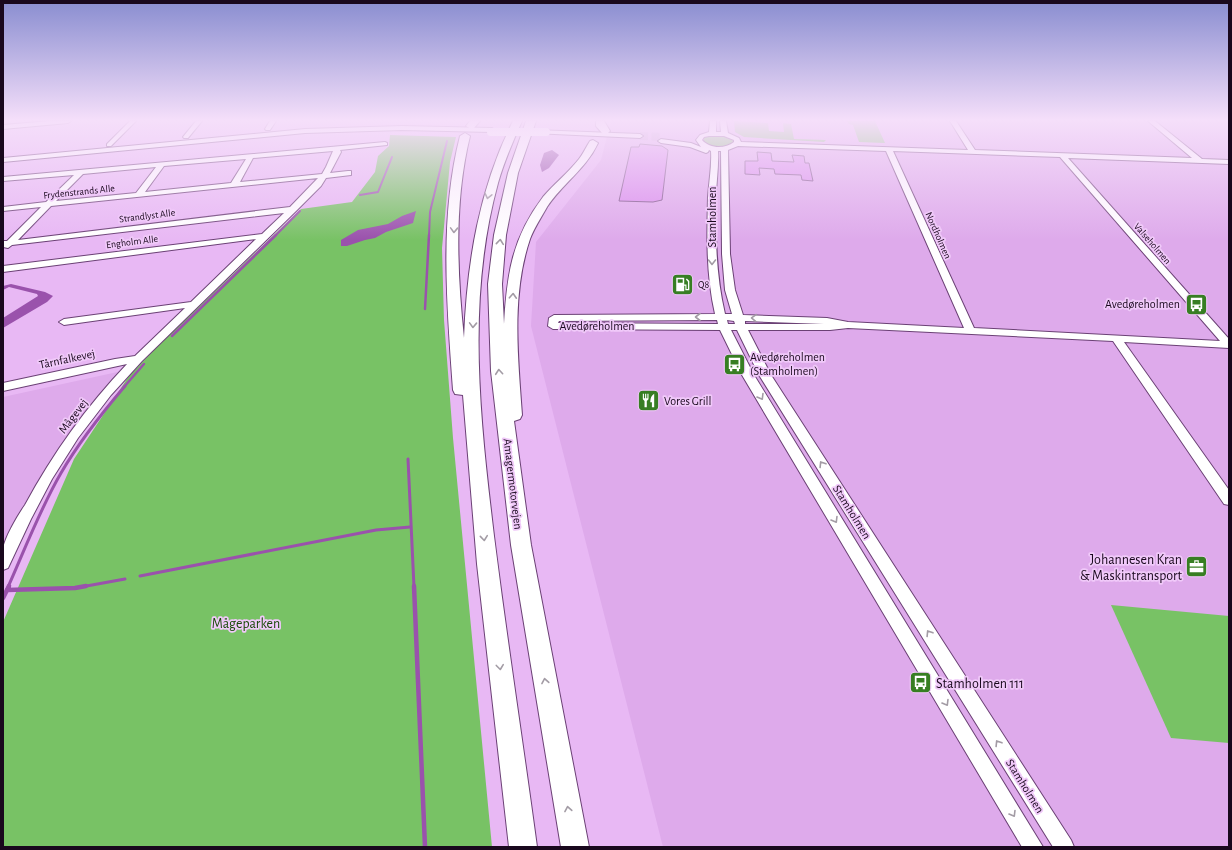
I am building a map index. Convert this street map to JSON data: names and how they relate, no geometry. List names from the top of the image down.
{
  "streets": {
    "highway": ["Amagermotorvejen"],
    "street": [
      "Frydenstrands Alle",
      "Strandlyst Alle",
      "Stamholmen",
      "Nordholmen",
      "Engholm Alle",
      "Valseholmen",
      "Avedøreholmen",
      "Tårnfalkevej",
      "Mågevej"
    ]
  },
  "crossings": [
    ["Frydenstrands Alle", "Mågevej"],
    ["Strandlyst Alle", "Mågevej"],
    ["Stamholmen", "Avedøreholmen"],
    ["Nordholmen", "Avedøreholmen"],
    ["Engholm Alle", "Mågevej"],
    ["Valseholmen", "Avedøreholmen"],
    ["Tårnfalkevej", "Mågevej"]
  ],
  "parks": ["Mågeparken"],
  "places": {
    "fuel station": ["Q8"],
    "bus stop": ["Avedøreholmen", "Avedøreholmen (Stamholmen)", "Stamholmen 111"],
    "restaurant": ["Vores Grill"],
    "office": ["Johannesen Kran & Maskintransport"]
  }
}
